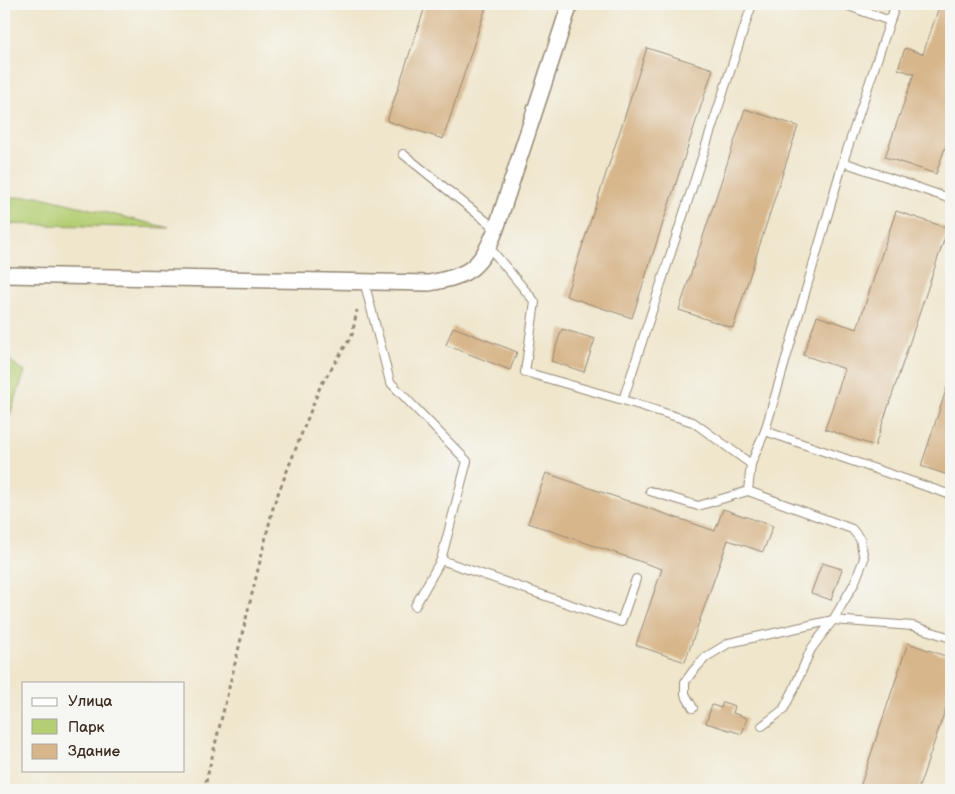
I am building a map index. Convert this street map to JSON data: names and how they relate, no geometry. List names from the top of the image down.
{
  "legend": ["Улица", "Парк", "Здание"]
}
